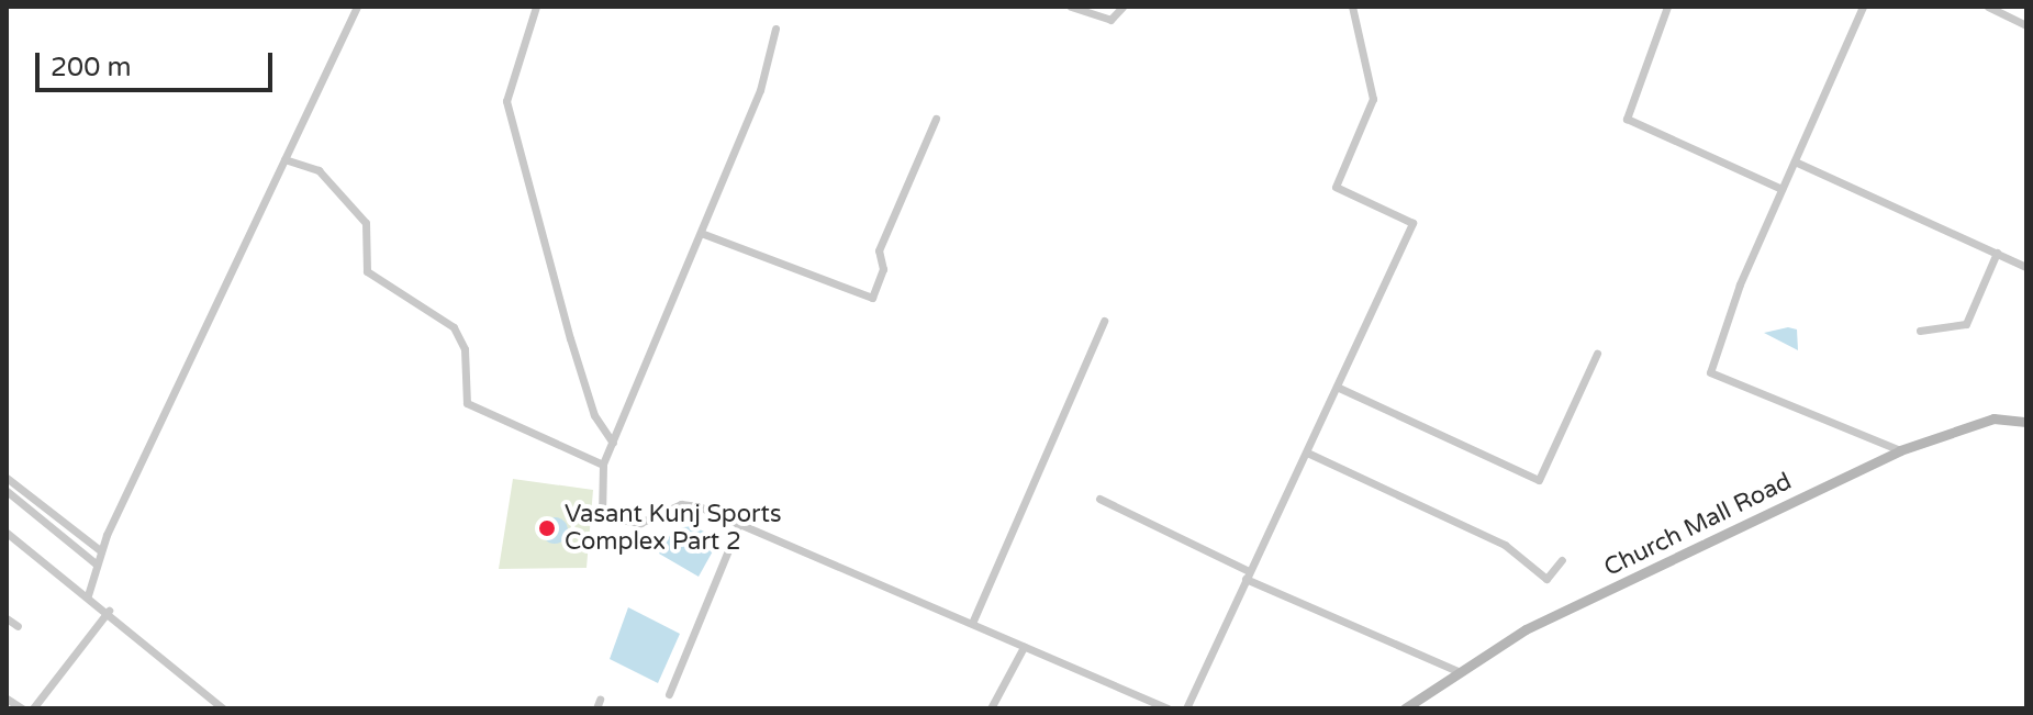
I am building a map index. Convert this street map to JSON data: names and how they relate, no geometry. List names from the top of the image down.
{
  "streets": {
    "street": ["Church Mall Road"]
  },
  "places": ["Vasant Kunj Sports Complex Part 2"],
  "scale_bar": "200 m"
}
